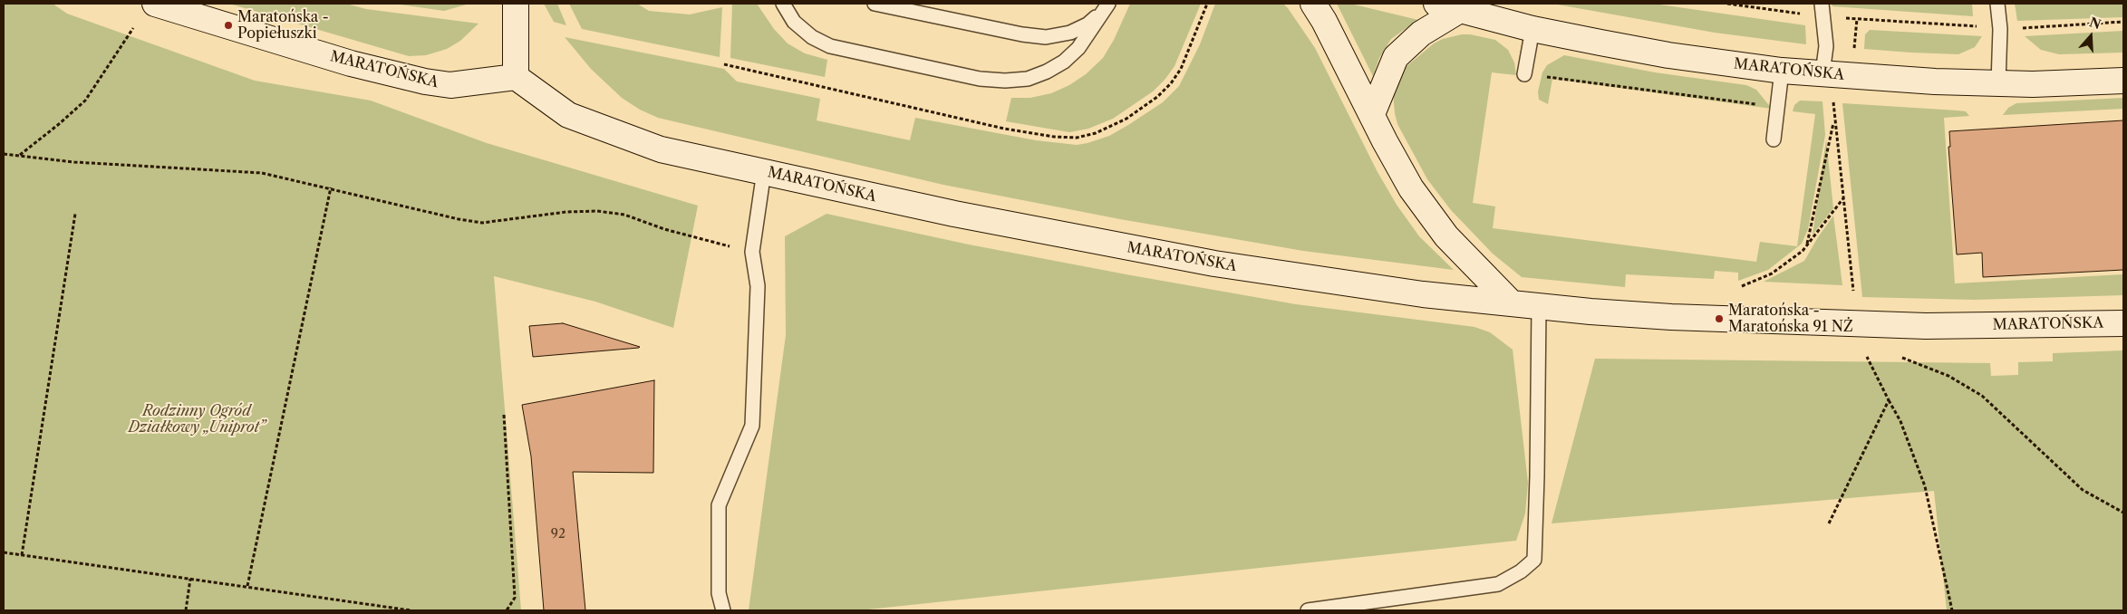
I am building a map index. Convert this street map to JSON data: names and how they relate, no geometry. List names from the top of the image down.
{
  "streets": {
    "main road": ["MARATOŃSKA"]
  },
  "parks": ["Rodzinny Ogród Działkowy „Uniprot”"],
  "places": ["Maratońska - Popiełuszki", "Maratońska - Maratońska 91 NŻ"],
  "house_numbers": ["92"],
  "north": "top"
}
